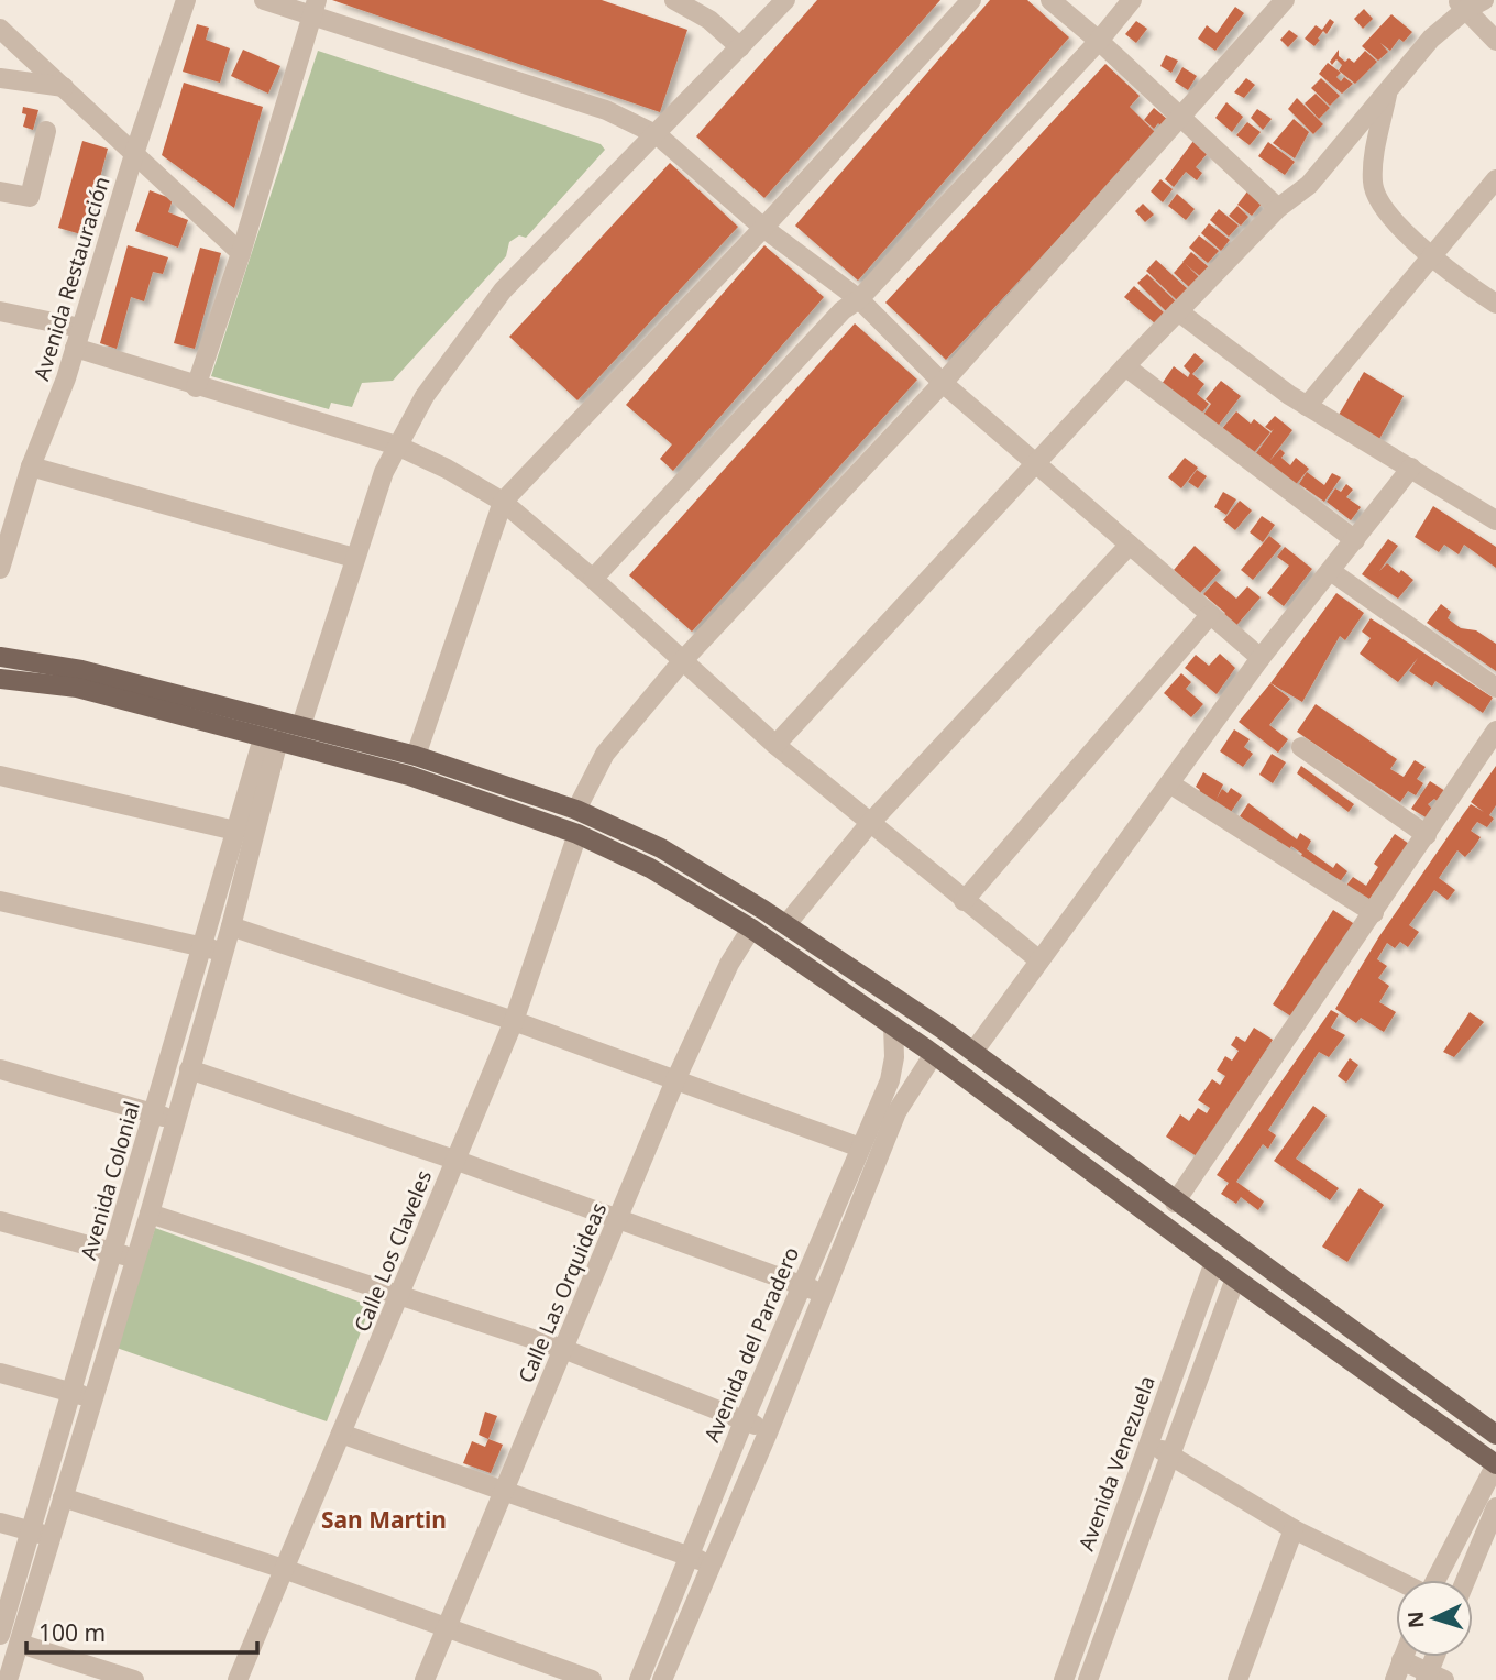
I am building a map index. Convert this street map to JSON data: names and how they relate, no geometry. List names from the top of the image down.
{
  "streets": {
    "street": [
      "Avenida Restauración",
      "Avenida Colonial",
      "Calle Los Claveles",
      "Calle Las Orquideas",
      "Avenida del Paradero",
      "Avenida Venezuela"
    ]
  },
  "districts": ["San Martin"],
  "scale_bar": "100 m",
  "north": "left"
}
